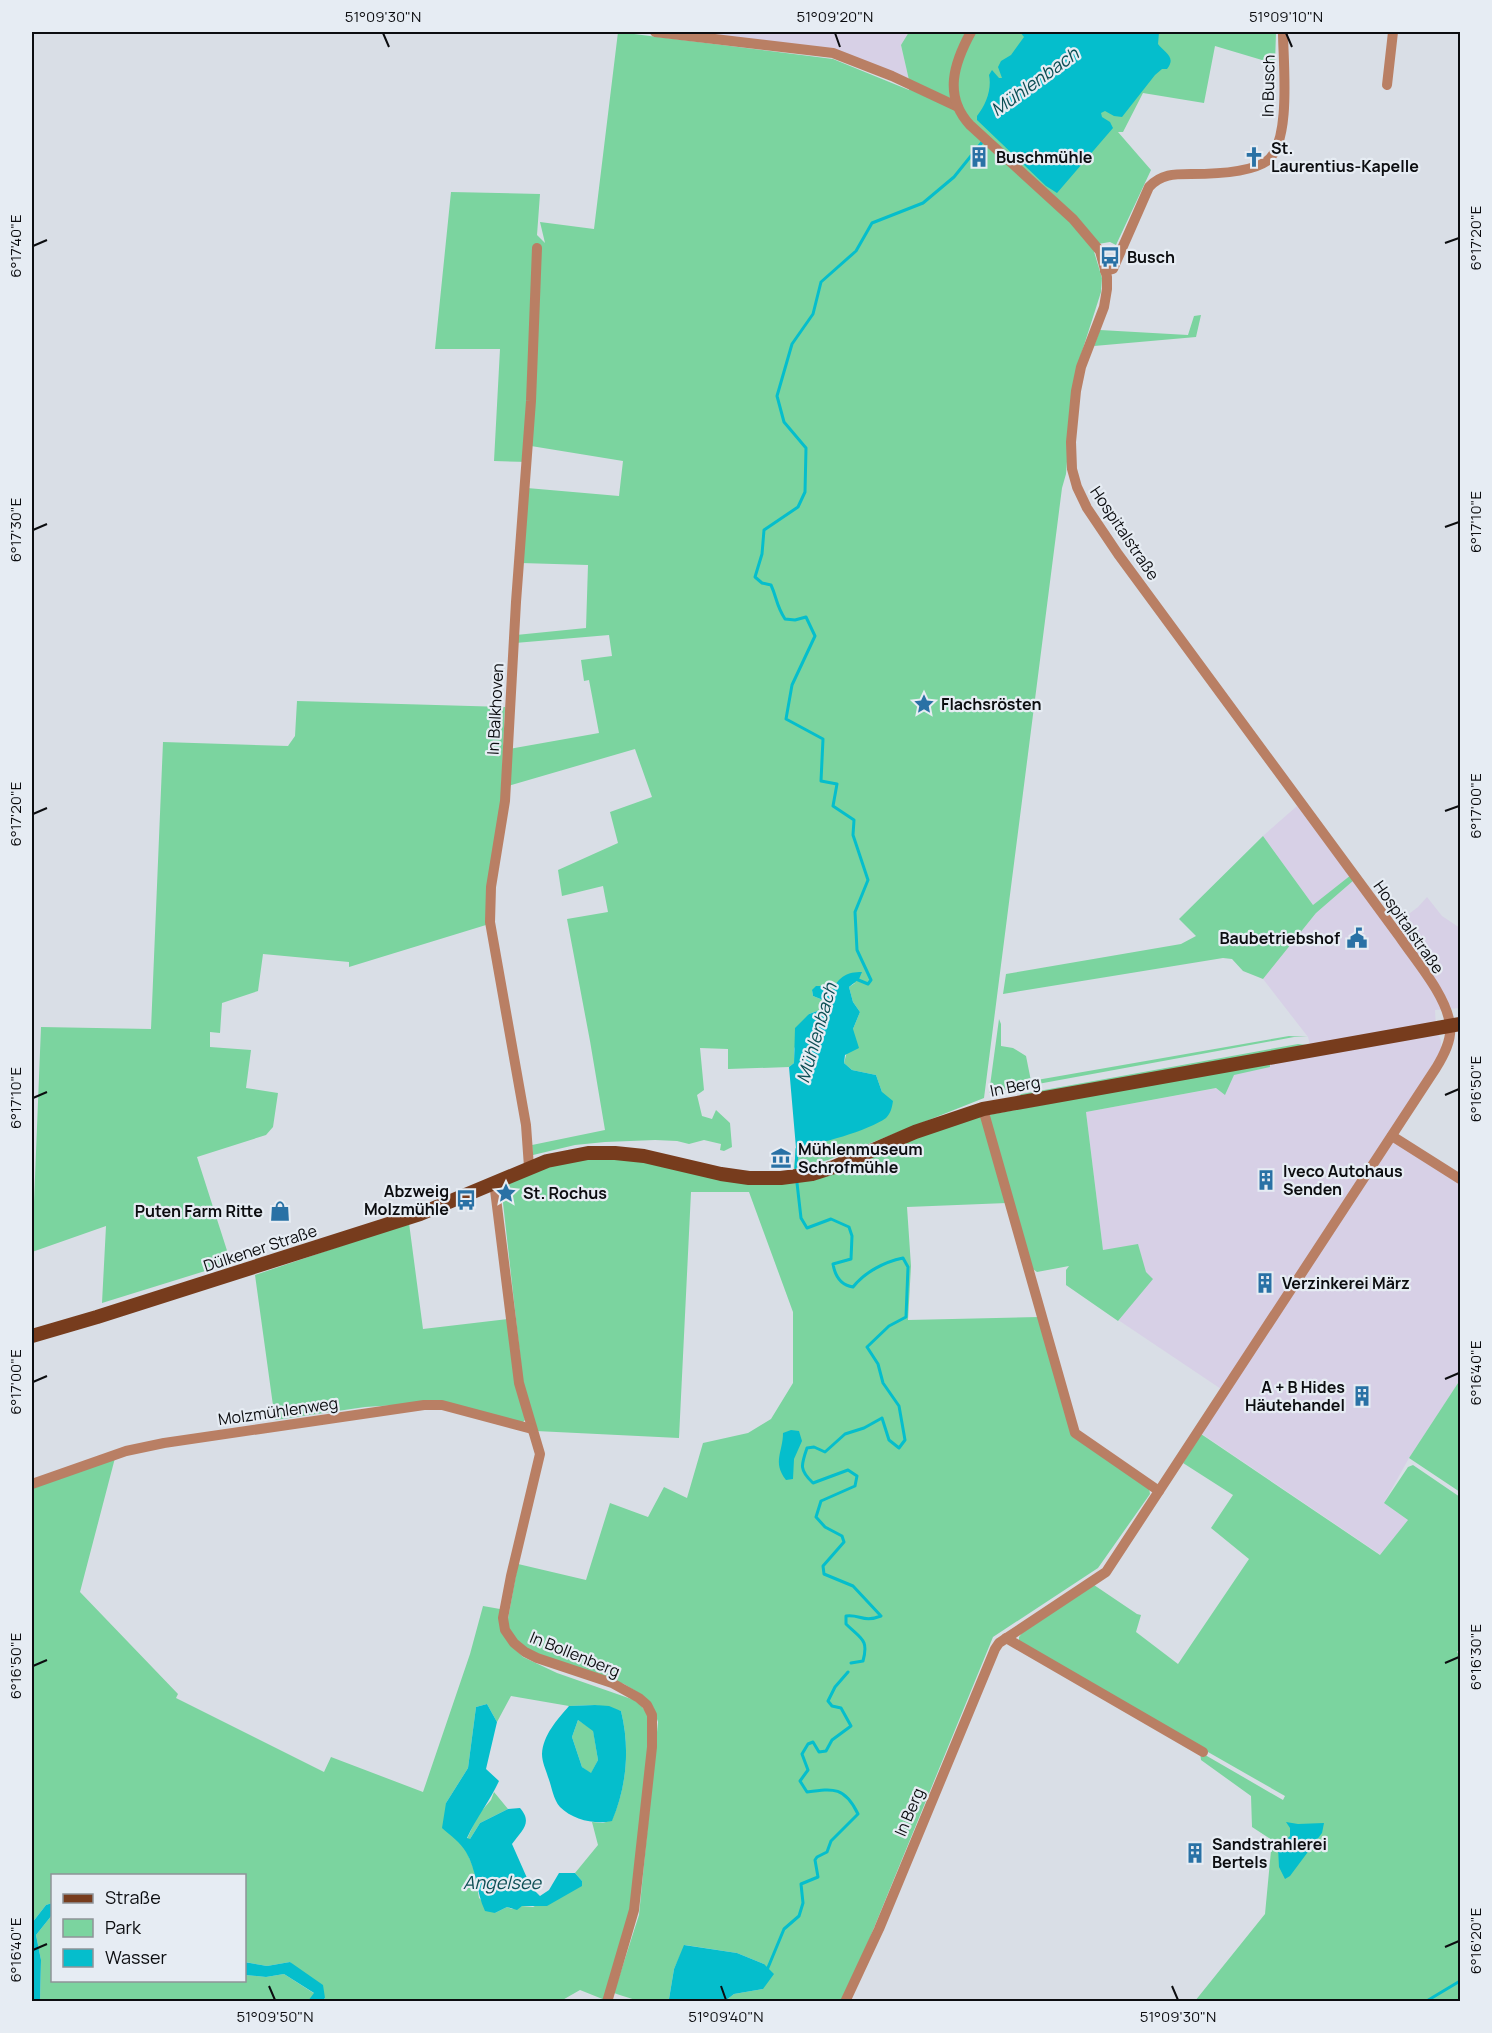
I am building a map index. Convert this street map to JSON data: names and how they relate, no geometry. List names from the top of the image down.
{
  "streets": {
    "main road": ["In Berg", "Dülkener Straße"],
    "street": [
      "In Busch",
      "Hospitalstraße",
      "In Balkhoven",
      "Molzmühlenweg",
      "In Bollenberg"
    ]
  },
  "crossings": [
    ["In Busch", "Hospitalstraße"],
    ["Hospitalstraße", "In Berg"],
    ["In Balkhoven", "Dülkener Straße"],
    ["In Berg", "Dülkener Straße"],
    ["Dülkener Straße", "In Bollenberg"],
    ["Molzmühlenweg", "In Bollenberg"]
  ],
  "water": ["Mühlenbach", "Angelsee"],
  "places": {
    "building": [
      "Buschmühle",
      "Iveco Autohaus Senden",
      "Verzinkerei März",
      "A + B Hides Häutehandel",
      "Sandstrahlerei Bertels"
    ],
    "church": ["St. Laurentius-Kapelle"],
    "bus stop": ["Busch", "Abzweig Molzmühle"],
    "place": ["Flachsrösten", "St. Rochus"],
    "public building": ["Baubetriebshof"],
    "museum": ["Mühlenmuseum Schrofmühle"],
    "shop": ["Puten Farm Ritte"]
  },
  "legend": ["Straße", "Park", "Wasser"],
  "coordinates": [
    "51°09'30\"N",
    "51°09'20\"N",
    "51°09'10\"N",
    "6°17'20\"E",
    "6°17'40\"E",
    "6°17'10\"E",
    "6°17'30\"E",
    "6°17'00\"E",
    "6°16'50\"E",
    "6°16'40\"E",
    "6°16'30\"E",
    "6°16'20\"E",
    "51°09'50\"N",
    "51°09'40\"N"
  ]
}
